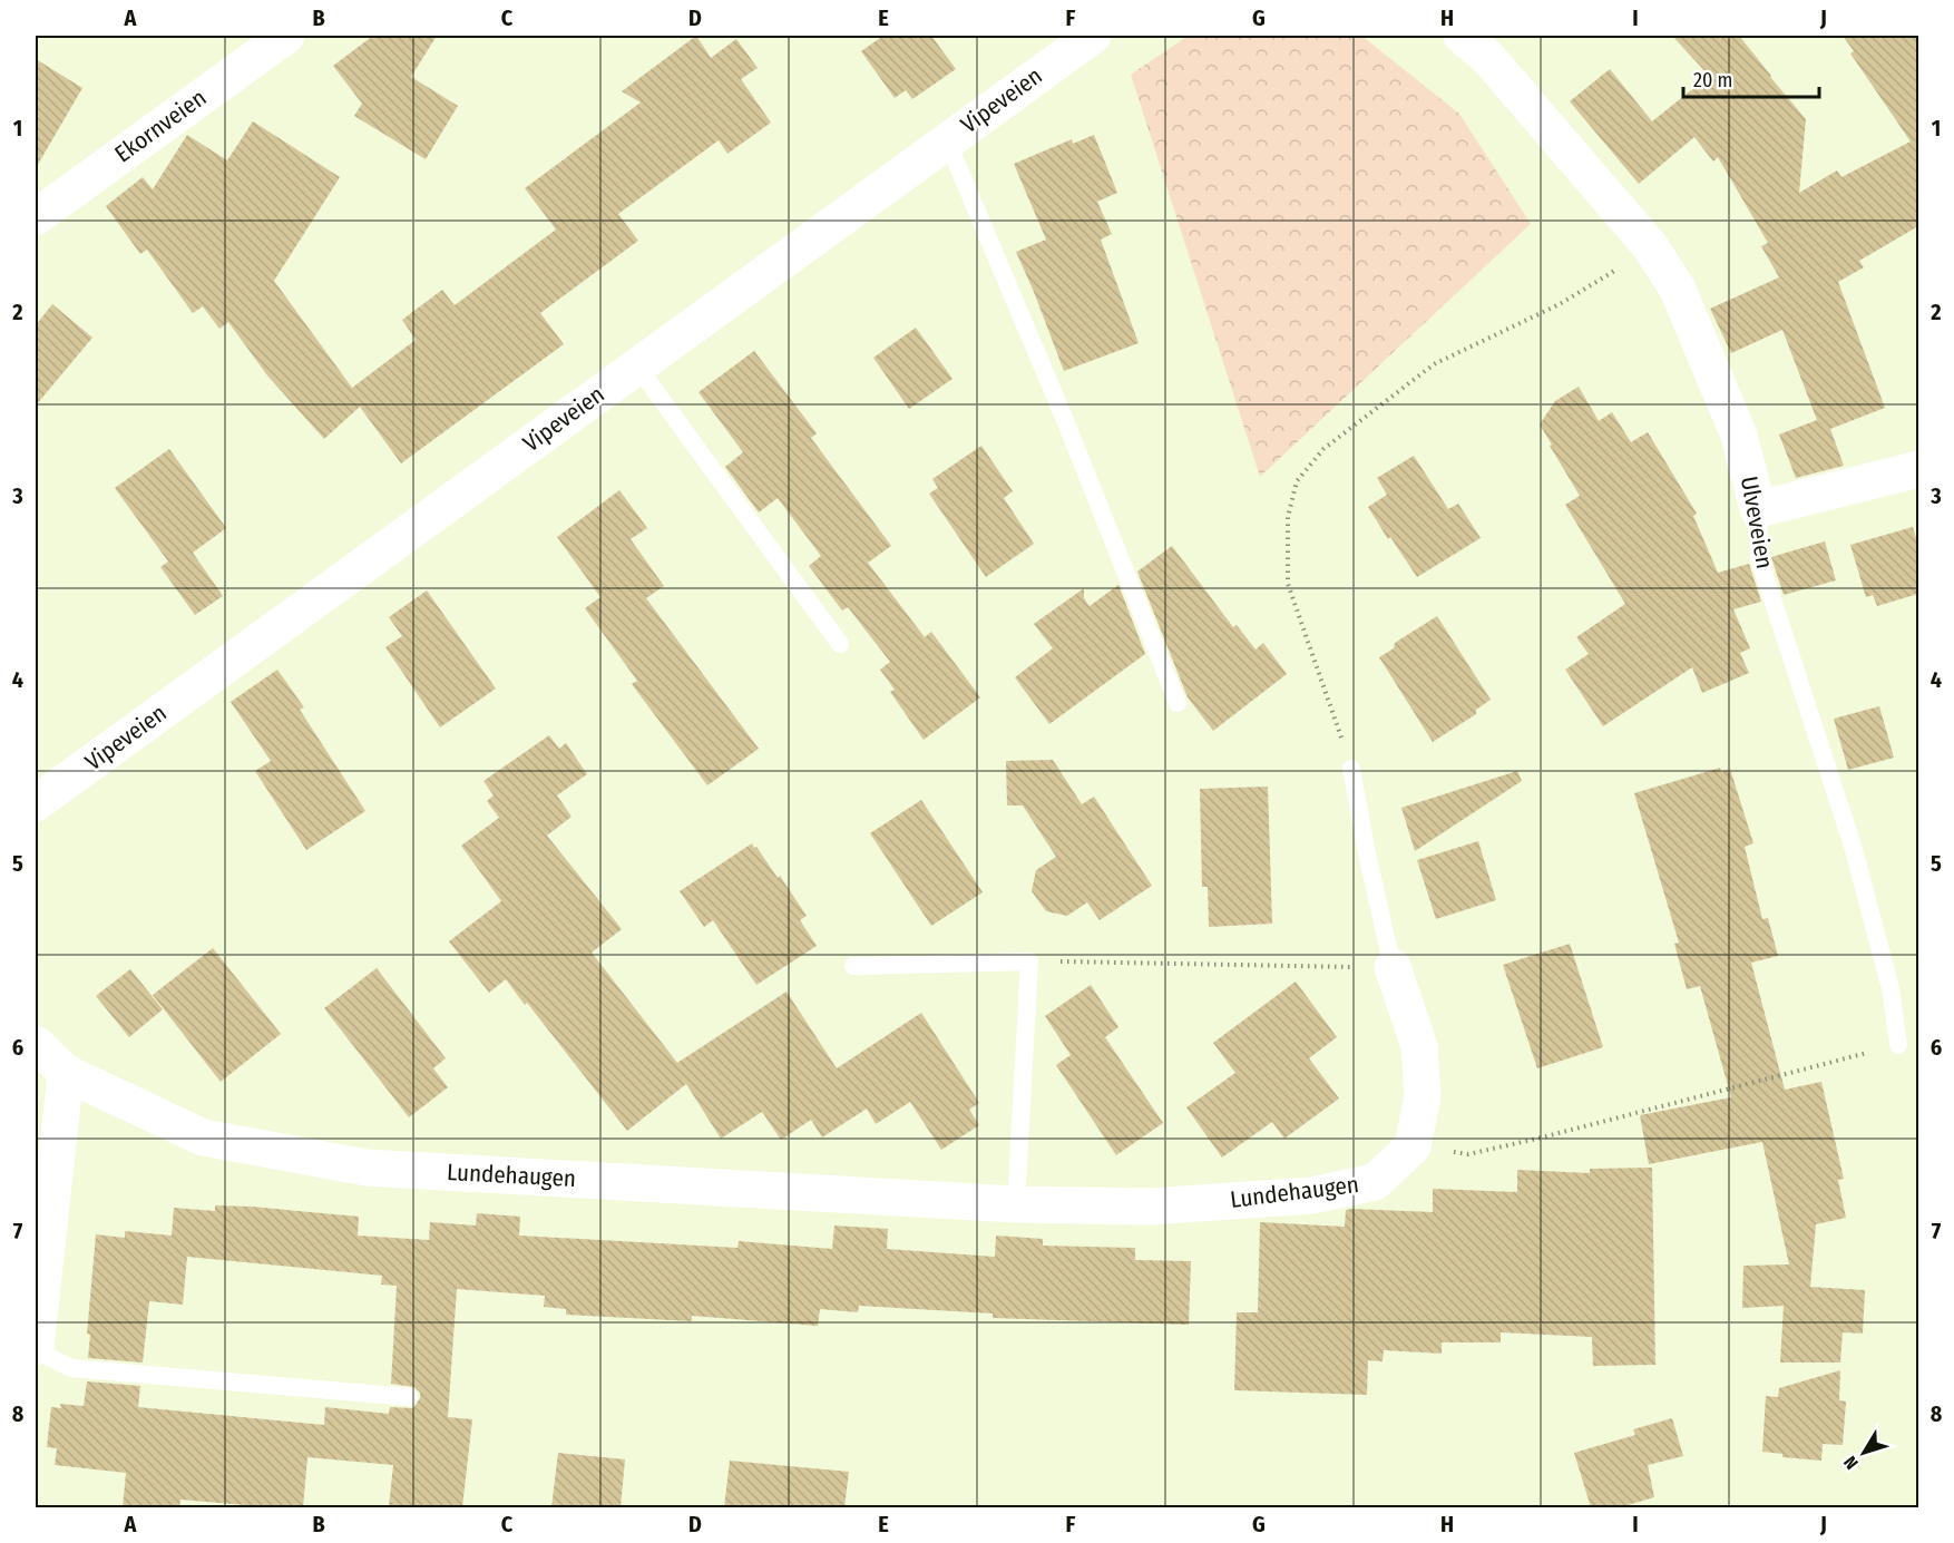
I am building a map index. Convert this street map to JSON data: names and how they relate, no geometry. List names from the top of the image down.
{
  "streets": {
    "street": [
      "Vipeveien",
      "Ekornveien",
      "Ulveveien",
      "Lundehaugen"
    ]
  },
  "scale_bar": "20 m",
  "north": "bottom left",
  "grid": {
    "columns": [
      "A",
      "B",
      "C",
      "D",
      "E",
      "F",
      "G",
      "H",
      "I",
      "J"
    ],
    "rows": [
      "1",
      "2",
      "3",
      "4",
      "5",
      "6",
      "7",
      "8"
    ]
  }
}
